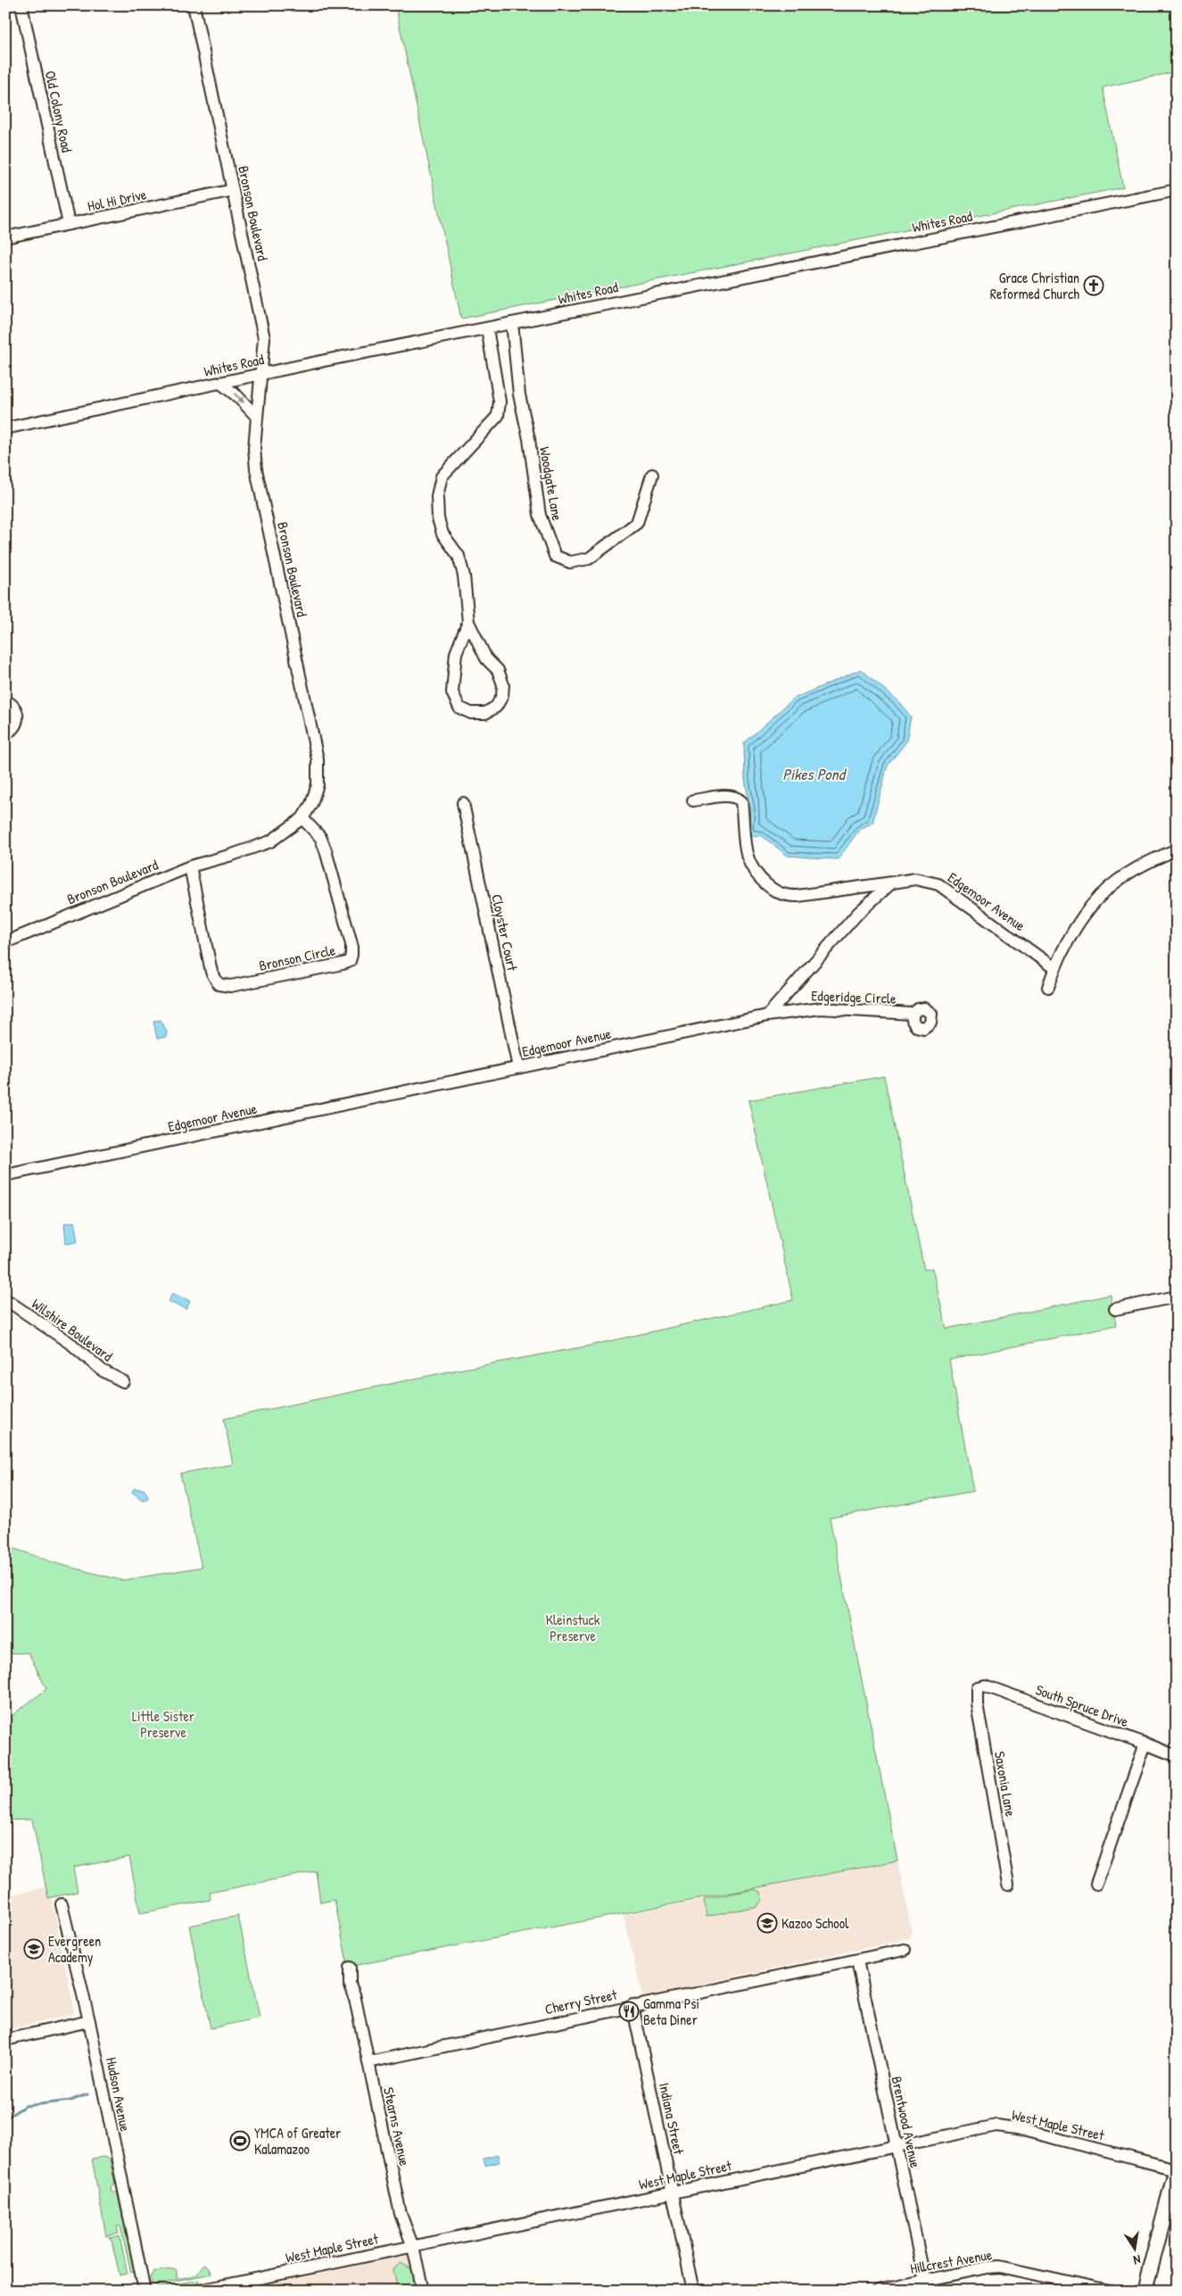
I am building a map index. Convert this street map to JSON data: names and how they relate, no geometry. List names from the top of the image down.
{
  "streets": {
    "street": [
      "Old Colony Road",
      "Hol Hi Drive",
      "Bronson Boulevard",
      "Whites Road",
      "Woodgate Lane",
      "Edgemoor Avenue",
      "Cloyster Court",
      "Bronson Circle",
      "Edgeridge Circle",
      "Wilshire Boulevard",
      "South Spruce Drive",
      "Saxonia Lane",
      "Cherry Street",
      "Hudson Avenue",
      "Indiana Street",
      "Brentwood Avenue",
      "West Maple Street",
      "Stearns Avenue",
      "Hillcrest Avenue"
    ]
  },
  "crossings": [
    ["Old Colony Road", "Hol Hi Drive"],
    ["Hol Hi Drive", "Bronson Boulevard"],
    ["Bronson Boulevard", "Whites Road"],
    ["Bronson Boulevard", "Bronson Circle"],
    ["Whites Road", "Woodgate Lane"],
    ["Edgemoor Avenue", "Cloyster Court"],
    ["Edgemoor Avenue", "Edgeridge Circle"],
    ["South Spruce Drive", "Saxonia Lane"],
    ["Cherry Street", "Indiana Street"],
    ["Cherry Street", "Brentwood Avenue"],
    ["Cherry Street", "Stearns Avenue"],
    ["Indiana Street", "West Maple Street"],
    ["Brentwood Avenue", "West Maple Street"],
    ["Brentwood Avenue", "Hillcrest Avenue"],
    ["West Maple Street", "Stearns Avenue"]
  ],
  "water": ["Pikes Pond"],
  "parks": ["Kleinstuck Preserve", "Little Sister Preserve"],
  "places": {
    "church": ["Grace Christian Reformed Church"],
    "school or university": ["Kazoo School", "Evergreen Academy"],
    "restaurant": ["Gamma Psi Beta Diner"],
    "sports": ["YMCA of Greater Kalamazoo"]
  },
  "north": "bottom"
}
